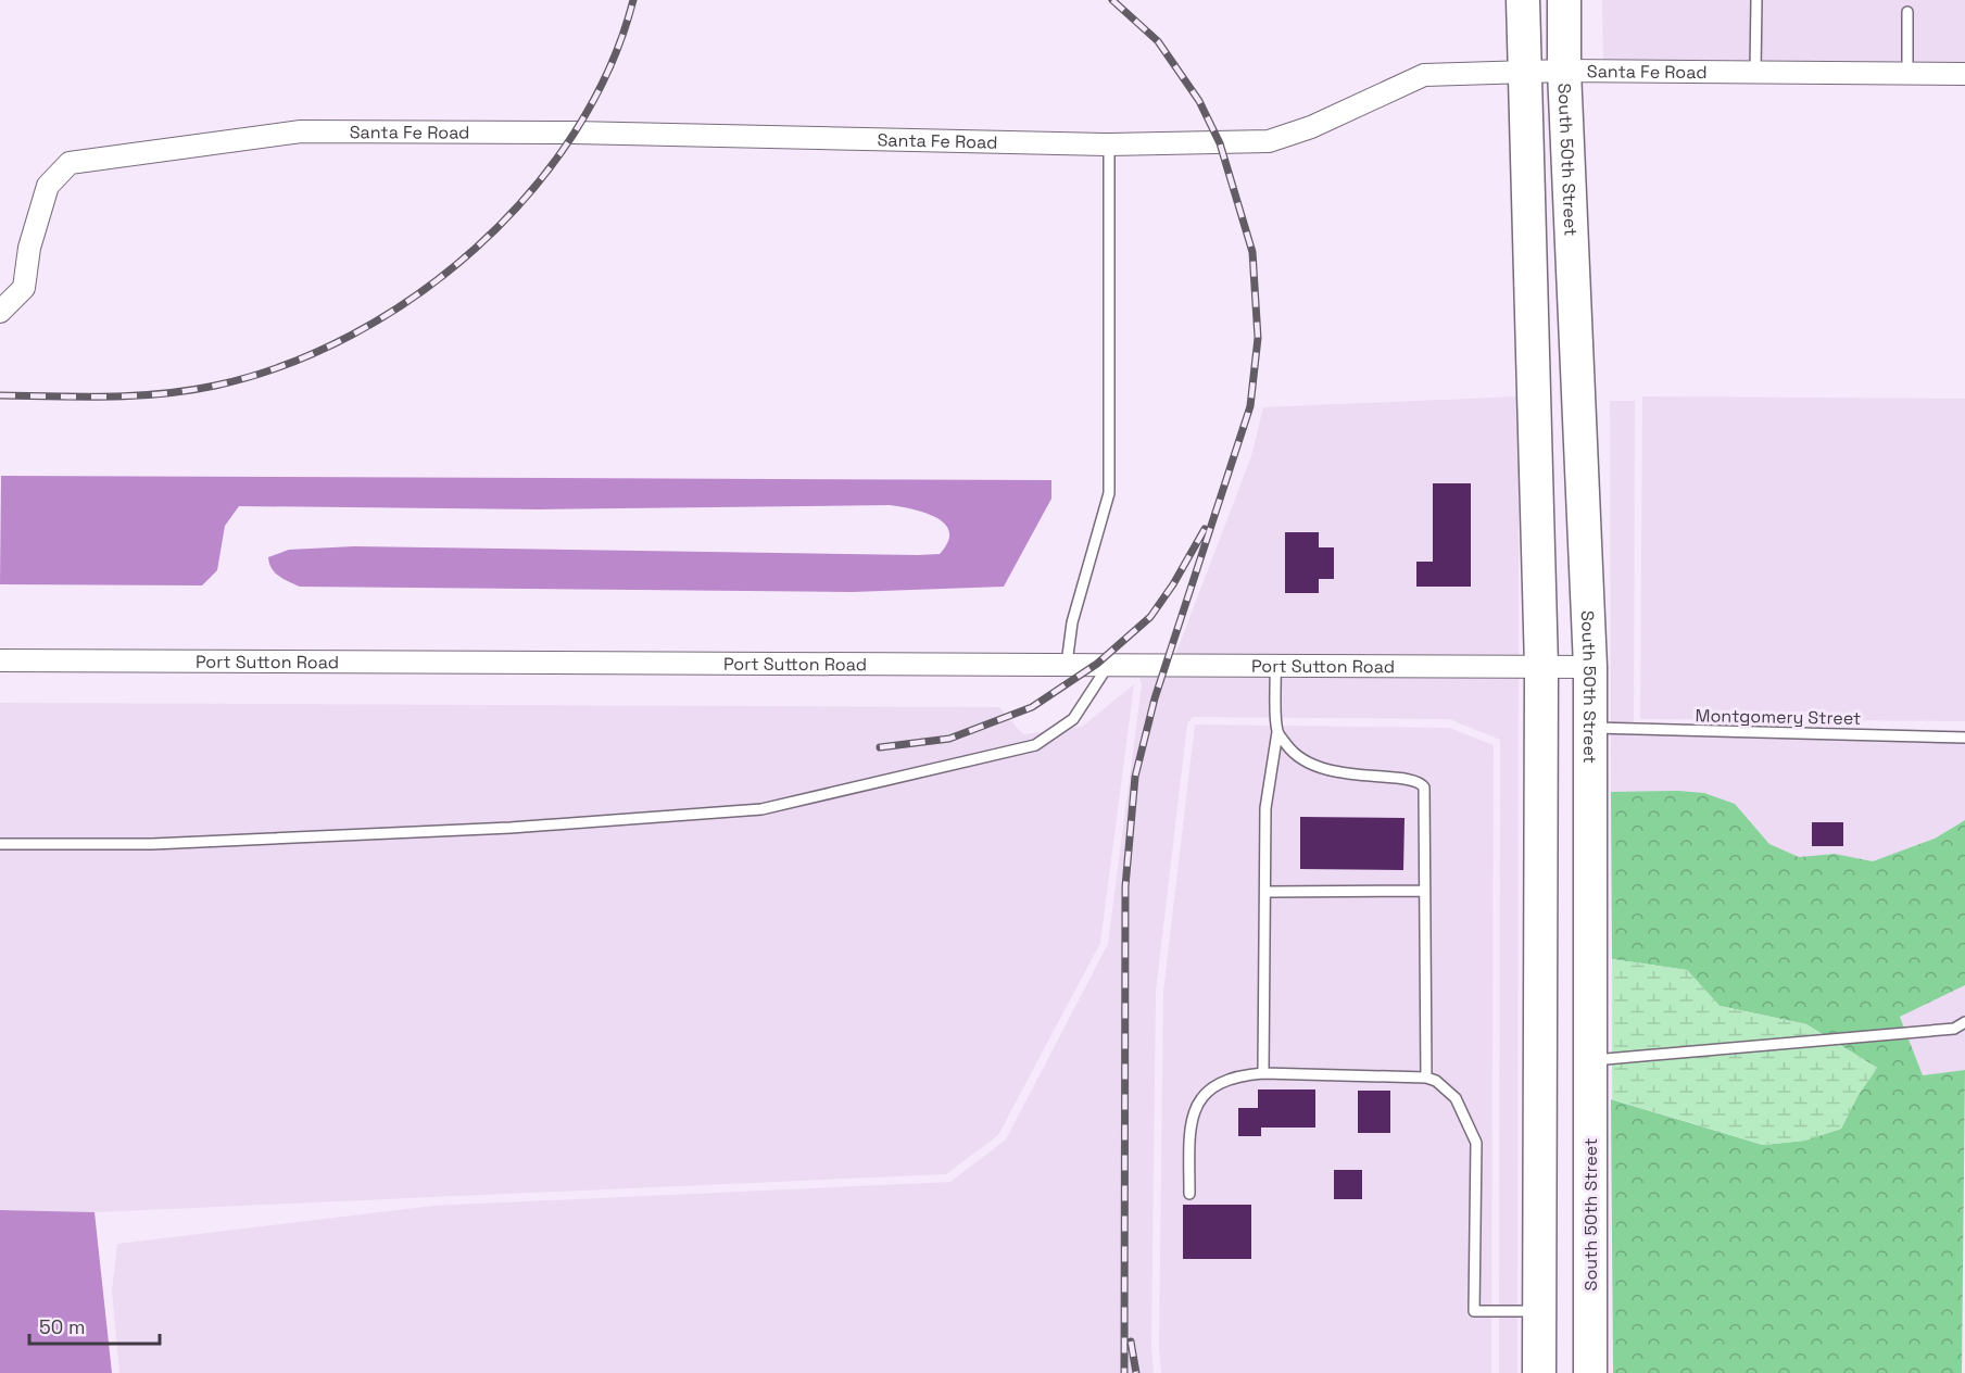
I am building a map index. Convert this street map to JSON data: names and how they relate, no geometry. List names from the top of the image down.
{
  "streets": {
    "main road": ["South 50th Street"],
    "street": ["Santa Fe Road", "Port Sutton Road"],
    "lane": ["Montgomery Street"]
  },
  "crossings": [
    ["Santa Fe Road", "South 50th Street"],
    ["South 50th Street", "Port Sutton Road"],
    ["South 50th Street", "Montgomery Street"]
  ],
  "scale_bar": "50 m"
}
